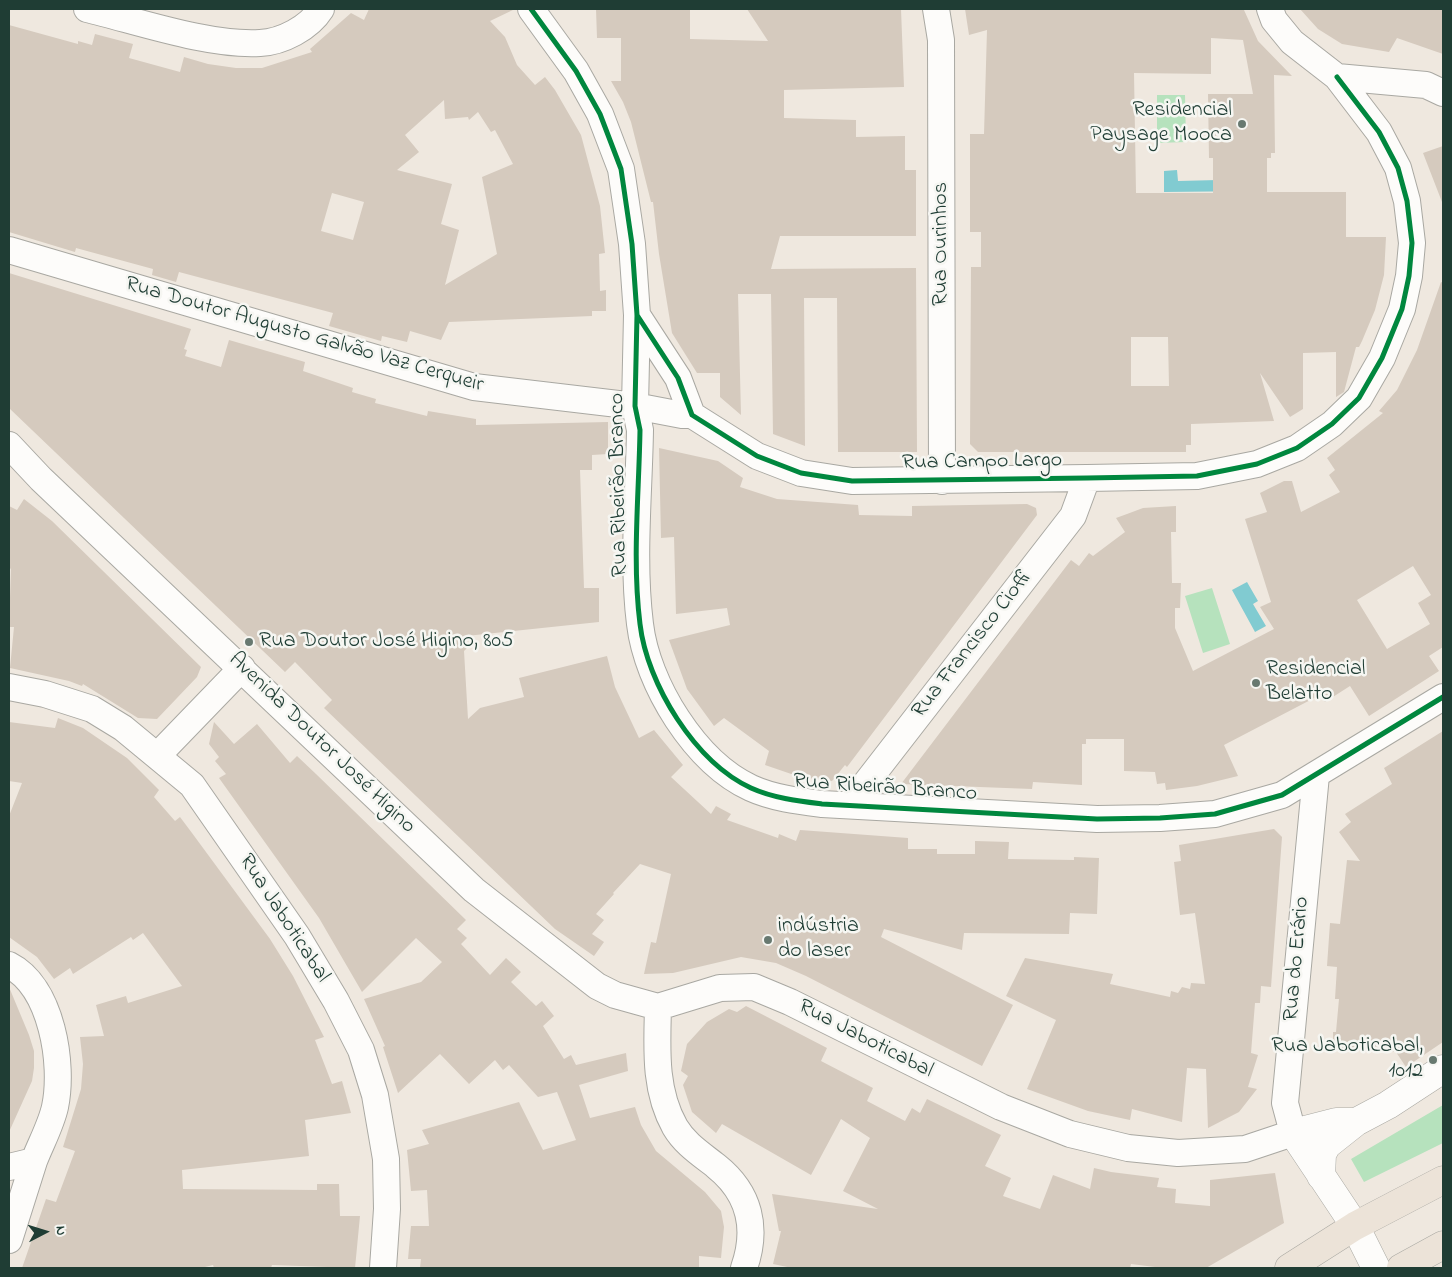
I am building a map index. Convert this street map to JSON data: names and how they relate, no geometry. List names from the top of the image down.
{
  "streets": {
    "street": [
      "Rua Ourinhos",
      "Rua Doutor Augusto Galvão Vaz Cerqueir",
      "Rua Campo Largo",
      "Rua Ribeirão Branco",
      "Rua Francisco Cioffi",
      "Avenida Doutor José Higino",
      "Rua Jaboticabal",
      "Rua do Erário"
    ]
  },
  "crossings": [
    ["Rua Ourinhos", "Rua Campo Largo"],
    ["Rua Doutor Augusto Galvão Vaz Cerqueir", "Rua Campo Largo"],
    ["Rua Doutor Augusto Galvão Vaz Cerqueir", "Rua Ribeirão Branco"],
    ["Rua Campo Largo", "Rua Francisco Cioffi"],
    ["Rua Ribeirão Branco", "Rua Francisco Cioffi"],
    ["Rua Ribeirão Branco", "Rua do Erário"],
    ["Avenida Doutor José Higino", "Rua Jaboticabal"],
    ["Rua Jaboticabal", "Rua do Erário"]
  ],
  "places": [
    "Residencial Paysage Mooca",
    "Rua Doutor José Higino, 805",
    "Residencial Belatto",
    "indústria do laser",
    "Rua Jaboticabal, 1012"
  ],
  "north": "right"
}
